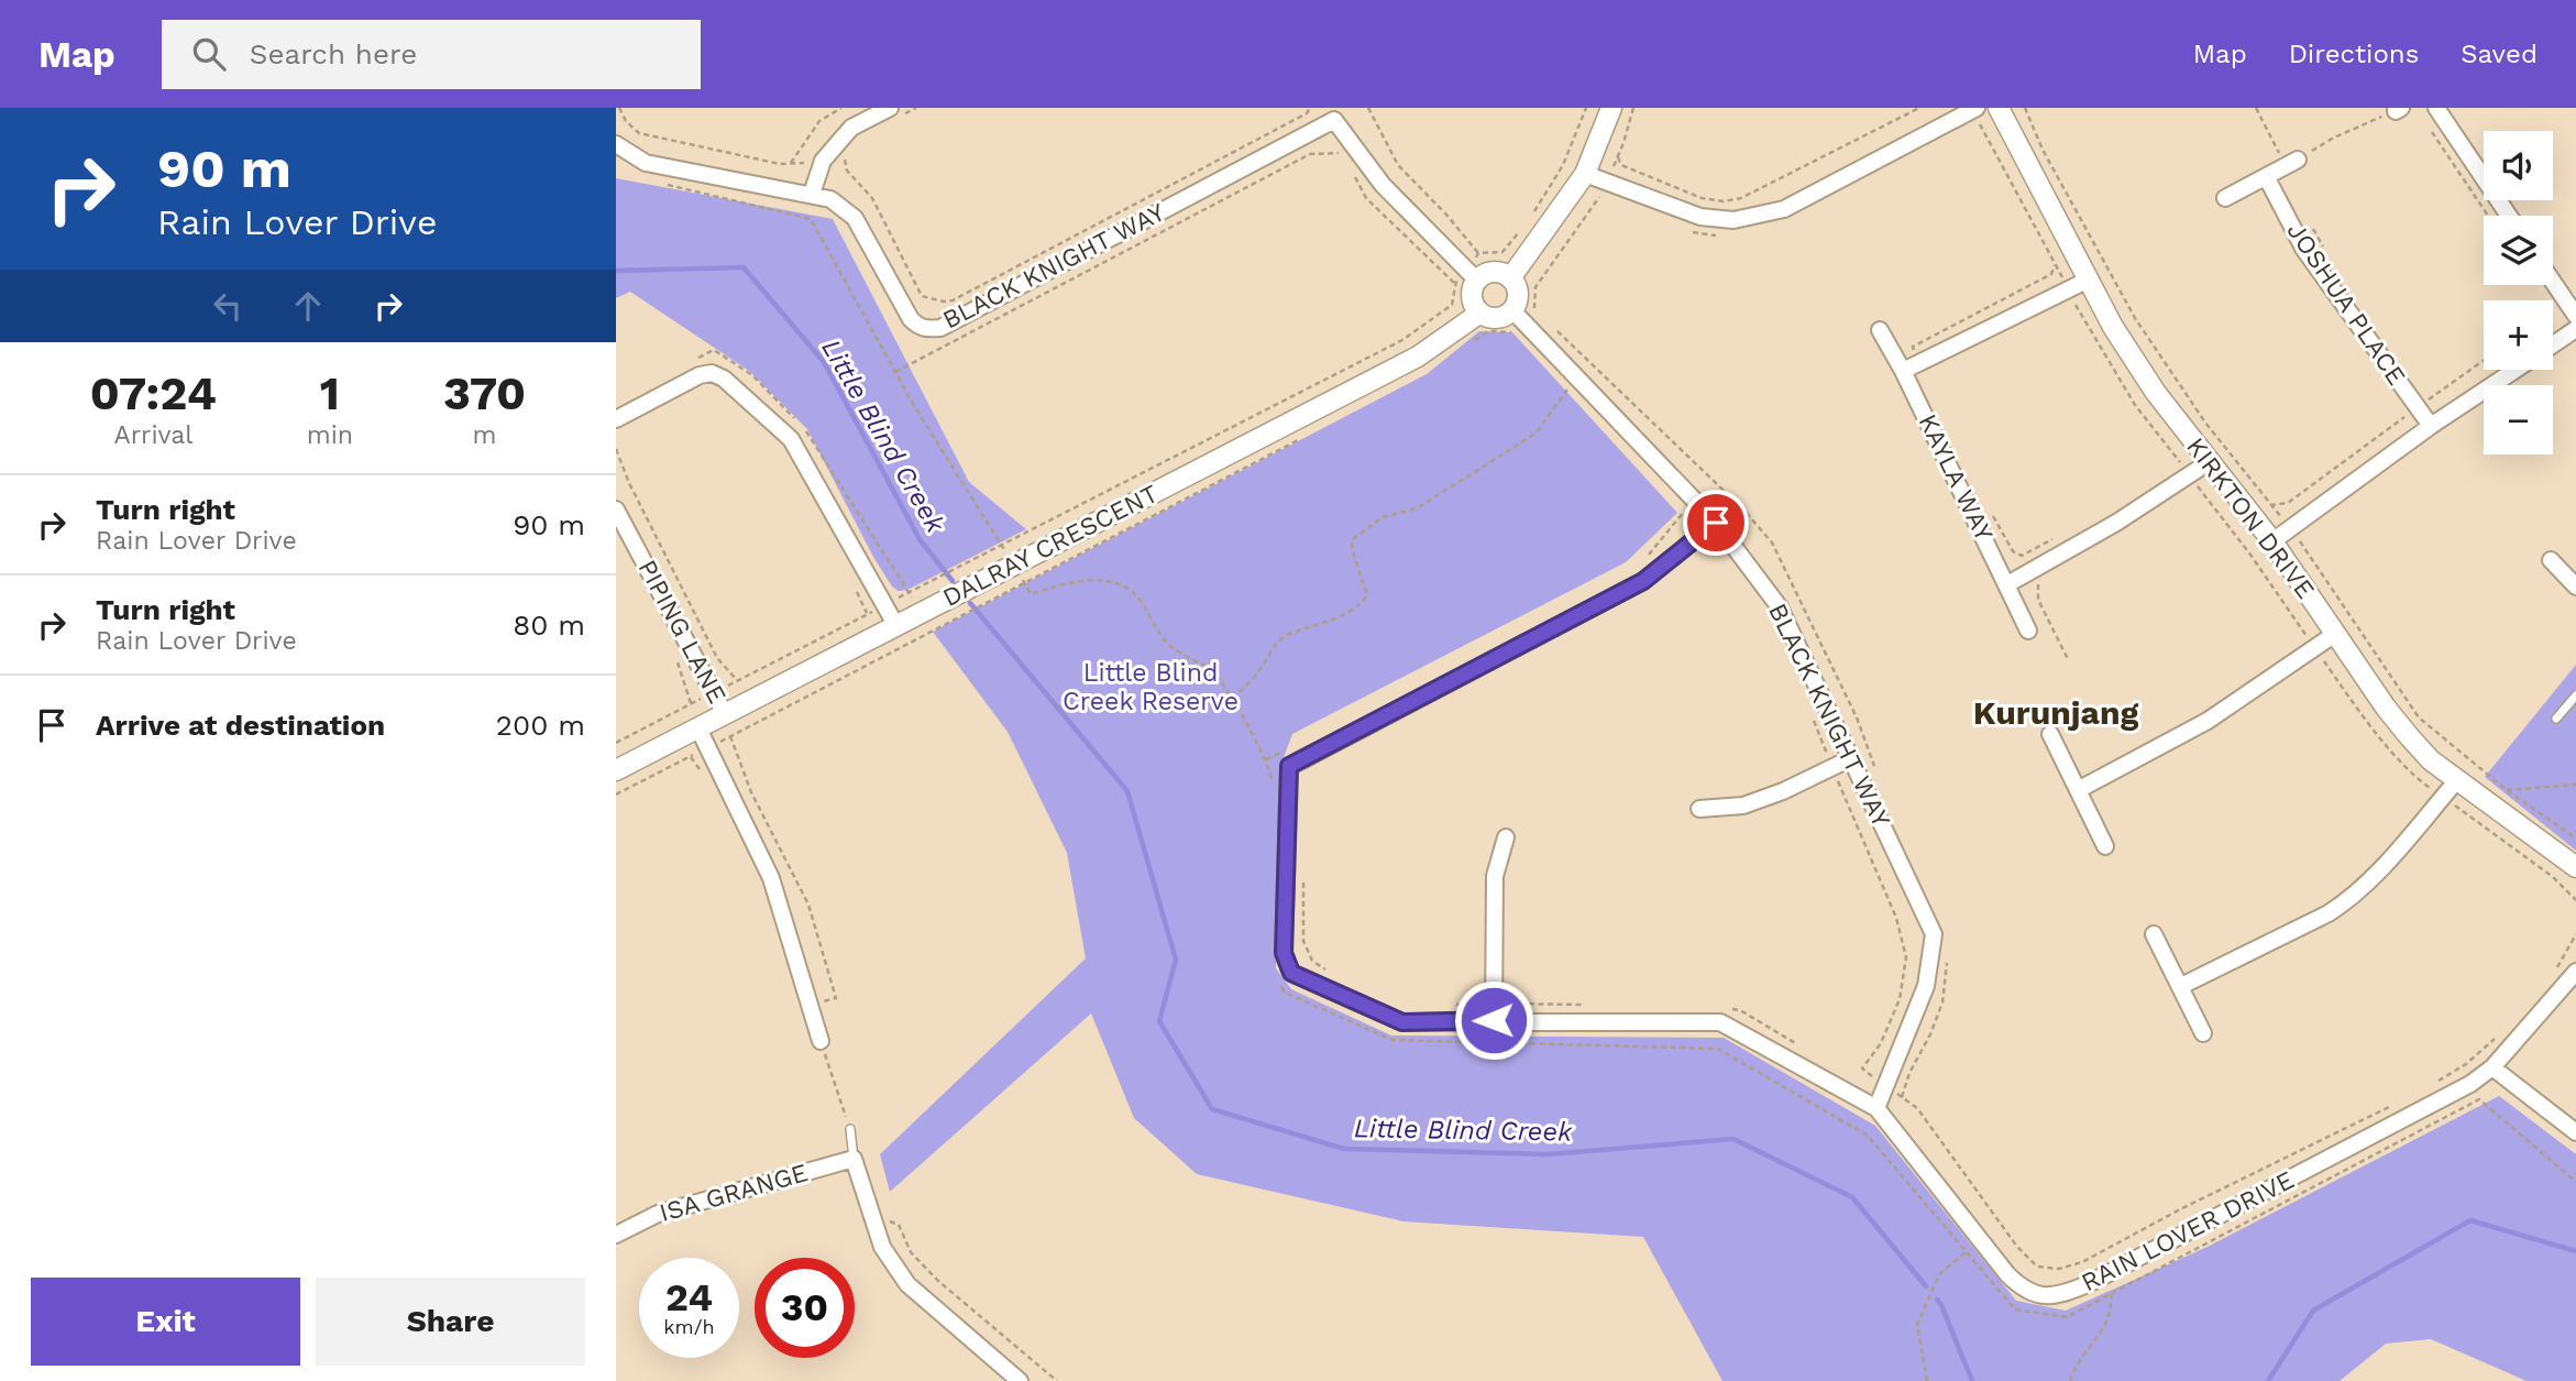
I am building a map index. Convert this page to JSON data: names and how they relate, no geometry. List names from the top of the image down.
{
  "streets": {
    "street": [
      "BLACK KNIGHT WAY",
      "JOSHUA PLACE",
      "KAYLA WAY",
      "KIRKTON DRIVE",
      "DALRAY CRESCENT",
      "PIPING LANE",
      "ISA GRANGE",
      "RAIN LOVER DRIVE"
    ]
  },
  "crossings": [
    ["BLACK KNIGHT WAY", "DALRAY CRESCENT"],
    ["BLACK KNIGHT WAY", "RAIN LOVER DRIVE"],
    ["DALRAY CRESCENT", "PIPING LANE"]
  ],
  "districts": ["Kurunjang"],
  "water": ["Little Blind Creek"],
  "parks": ["Little Blind Creek Reserve"],
  "page": {
    "header": "Map",
    "search": "Search here",
    "nav": ["Map", "Directions", "Saved"],
    "turn": ["90 m", "Rain Lover Drive"],
    "map_buttons": ["+", "−"],
    "eta": [
      "07:24",
      "Arrival",
      "1",
      "min",
      "370",
      "m"
    ],
    "list": [
      {
        "name": "Turn right",
        "note": "Rain Lover Drive",
        "value": "90 m"
      },
      {
        "name": "Turn right",
        "note": "Rain Lover Drive",
        "value": "80 m"
      },
      {
        "name": "Arrive at destination",
        "value": "200 m"
      }
    ],
    "speed": "24 km/h",
    "limit": "30",
    "buttons": ["Exit", "Share"]
  }
}
